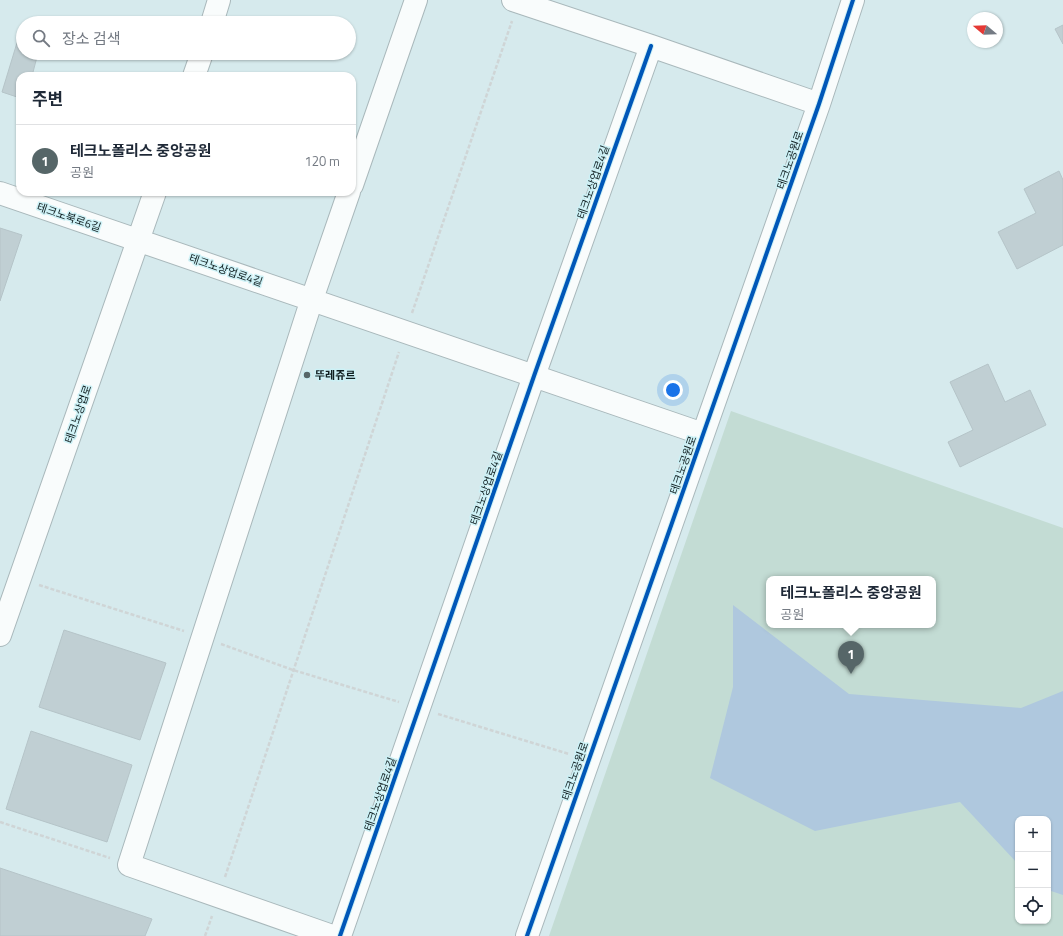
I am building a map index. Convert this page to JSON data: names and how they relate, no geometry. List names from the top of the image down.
{
  "streets": {
    "street": [
      "테크노공원로",
      "테크노상업로4길",
      "테크노북로6길",
      "테크노상업로"
    ]
  },
  "crossings": [
    ["테크노공원로", "테크노상업로4길"],
    ["테크노상업로4길", "테크노북로6길"],
    ["테크노상업로4길", "테크노상업로"],
    ["테크노북로6길", "테크노상업로"]
  ],
  "places": ["뚜레쥬르"],
  "north": "left",
  "page": {
    "search": "장소 검색",
    "heading": "주변",
    "list": [
      {
        "mark": "1",
        "name": "테크노폴리스 중앙공원",
        "note": "공원",
        "value": "120 m"
      }
    ],
    "popup": ["테크노폴리스 중앙공원", "공원"],
    "pins": "1",
    "map_buttons": ["+", "−"]
  }
}
